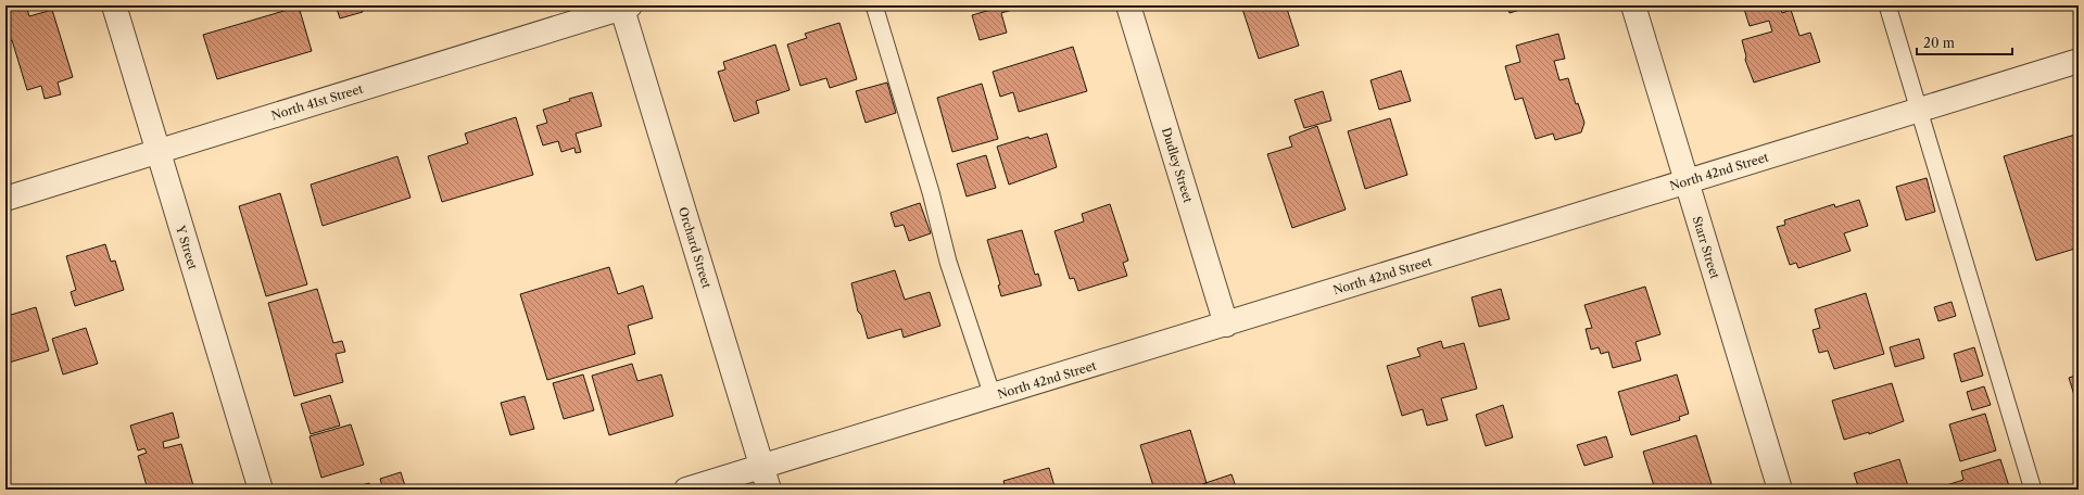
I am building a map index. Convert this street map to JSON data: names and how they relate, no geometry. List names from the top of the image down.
{
  "streets": {
    "street": [
      "North 41st Street",
      "Dudley Street",
      "North 42nd Street",
      "Y Street",
      "Orchard Street",
      "Starr Street"
    ]
  },
  "crossings": [
    ["North 41st Street", "Y Street"],
    ["North 41st Street", "Orchard Street"],
    ["Dudley Street", "North 42nd Street"],
    ["North 42nd Street", "Orchard Street"],
    ["North 42nd Street", "Starr Street"]
  ],
  "scale_bar": "20 m"
}
